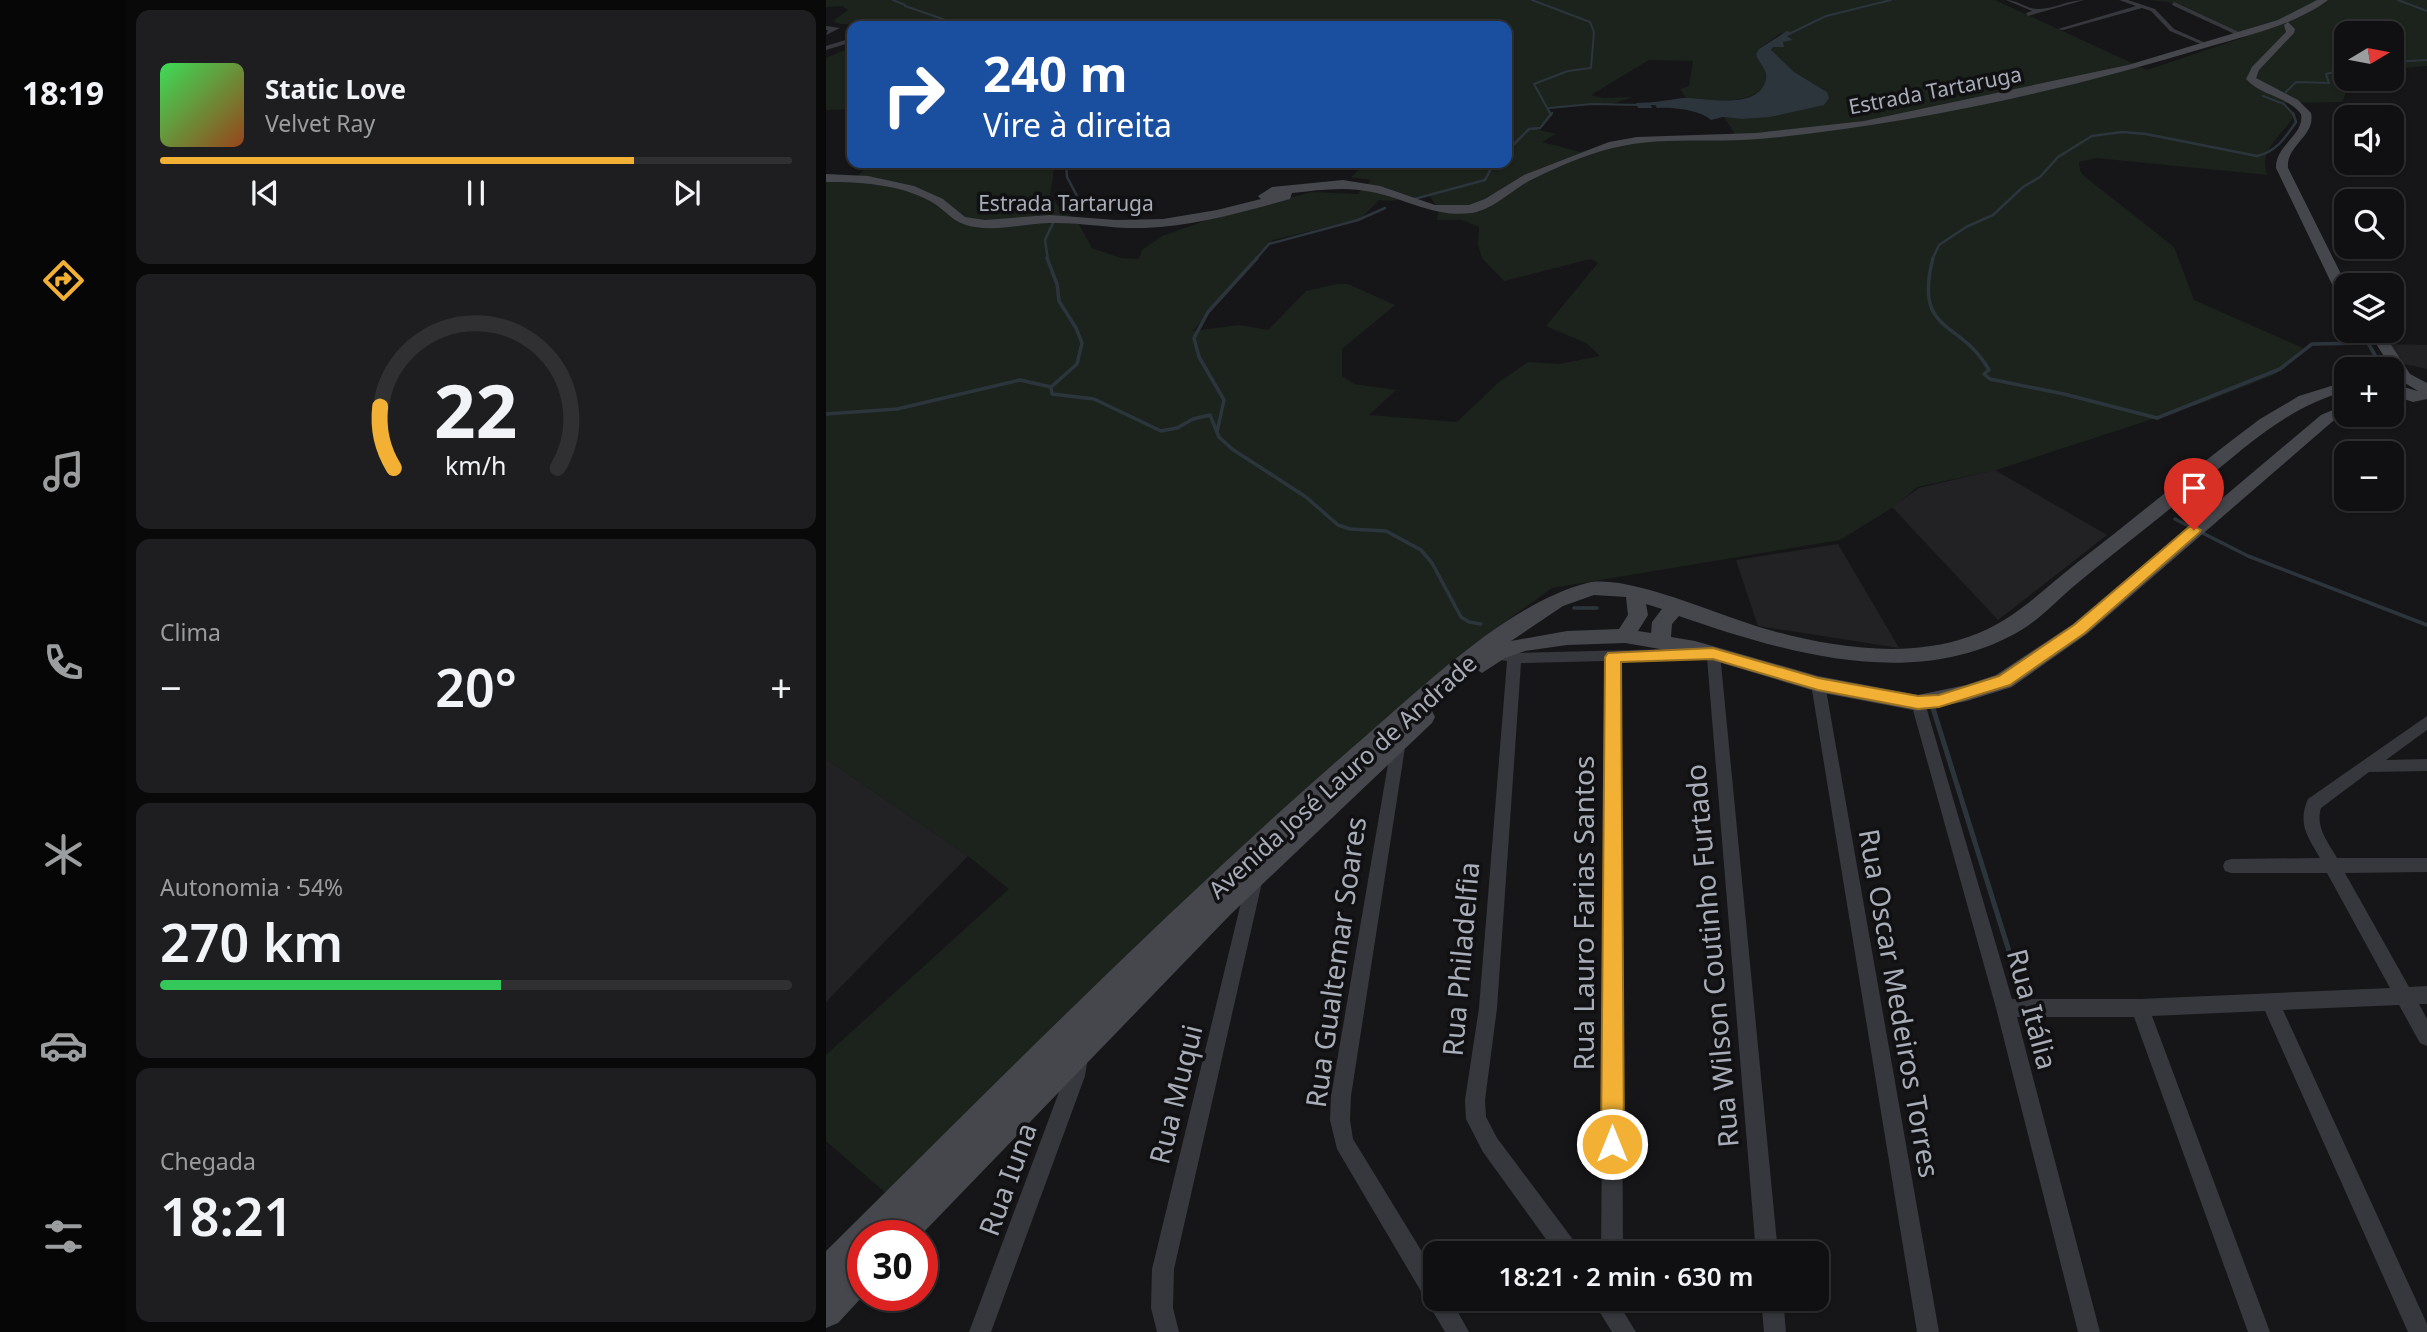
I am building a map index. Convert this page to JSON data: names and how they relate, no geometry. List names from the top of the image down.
{
  "streets": {
    "street": [
      "Estrada Tartaruga",
      "Avenida José Lauro de Andrade",
      "Rua Lauro Farias Santos",
      "Rua Wilson Coutinho Furtado",
      "Rua Philadelfia",
      "Rua Gualtemar Soares",
      "Rua Oscar Medeiros Torres",
      "Rua Itália",
      "Rua Muqui",
      "Rua Iuna"
    ]
  },
  "crossings": [
    ["Avenida José Lauro de Andrade", "Rua Wilson Coutinho Furtado"],
    ["Avenida José Lauro de Andrade", "Rua Philadelfia"],
    ["Avenida José Lauro de Andrade", "Rua Gualtemar Soares"],
    ["Avenida José Lauro de Andrade", "Rua Oscar Medeiros Torres"],
    ["Avenida José Lauro de Andrade", "Rua Itália"],
    ["Avenida José Lauro de Andrade", "Rua Muqui"],
    ["Avenida José Lauro de Andrade", "Rua Iuna"]
  ],
  "north": "right",
  "page": {
    "tabs": "18:19",
    "map_buttons": ["+", "−"],
    "turn": ["240 m", "Vire à direita"],
    "song": ["Static Love", "Velvet Ray"],
    "tile": [
      "Clima",
      ["Autonomia · 54%", "270 km"],
      ["Chegada", "18:21"]
    ],
    "heat": ["−", "20°", "+"],
    "limit": "30",
    "trip": "18:21 · 2 min · 630 m",
    "gauge": ["22", "km/h"]
  }
}
